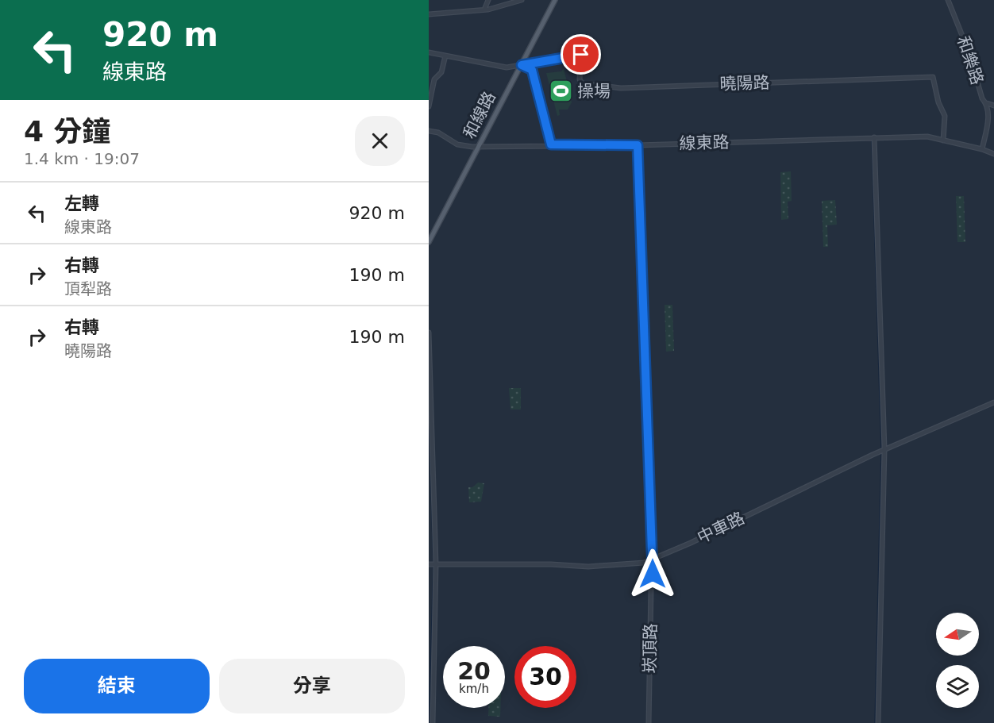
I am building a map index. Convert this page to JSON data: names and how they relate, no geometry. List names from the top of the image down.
{
  "streets": {
    "main road": ["和線路"],
    "street": [
      "和樂路",
      "曉陽路",
      "線東路",
      "中車路",
      "崁頂路"
    ]
  },
  "crossings": [
    ["和樂路", "線東路"],
    ["曉陽路", "和線路"],
    ["曉陽路", "線東路"],
    ["和線路", "線東路"],
    ["線東路", "崁頂路"],
    ["中車路", "崁頂路"]
  ],
  "places": {
    "sports": ["操場"]
  },
  "north": "left",
  "page": {
    "turn": ["920 m", "線東路"],
    "heading": ["4 分鐘", "1.4 km · 19:07"],
    "list": [
      {
        "name": "左轉",
        "note": "線東路",
        "value": "920 m"
      },
      {
        "name": "右轉",
        "note": "頂犁路",
        "value": "190 m"
      },
      {
        "name": "右轉",
        "note": "曉陽路",
        "value": "190 m"
      }
    ],
    "speed": "20 km/h",
    "limit": "30",
    "buttons": ["結束", "分享"]
  }
}
